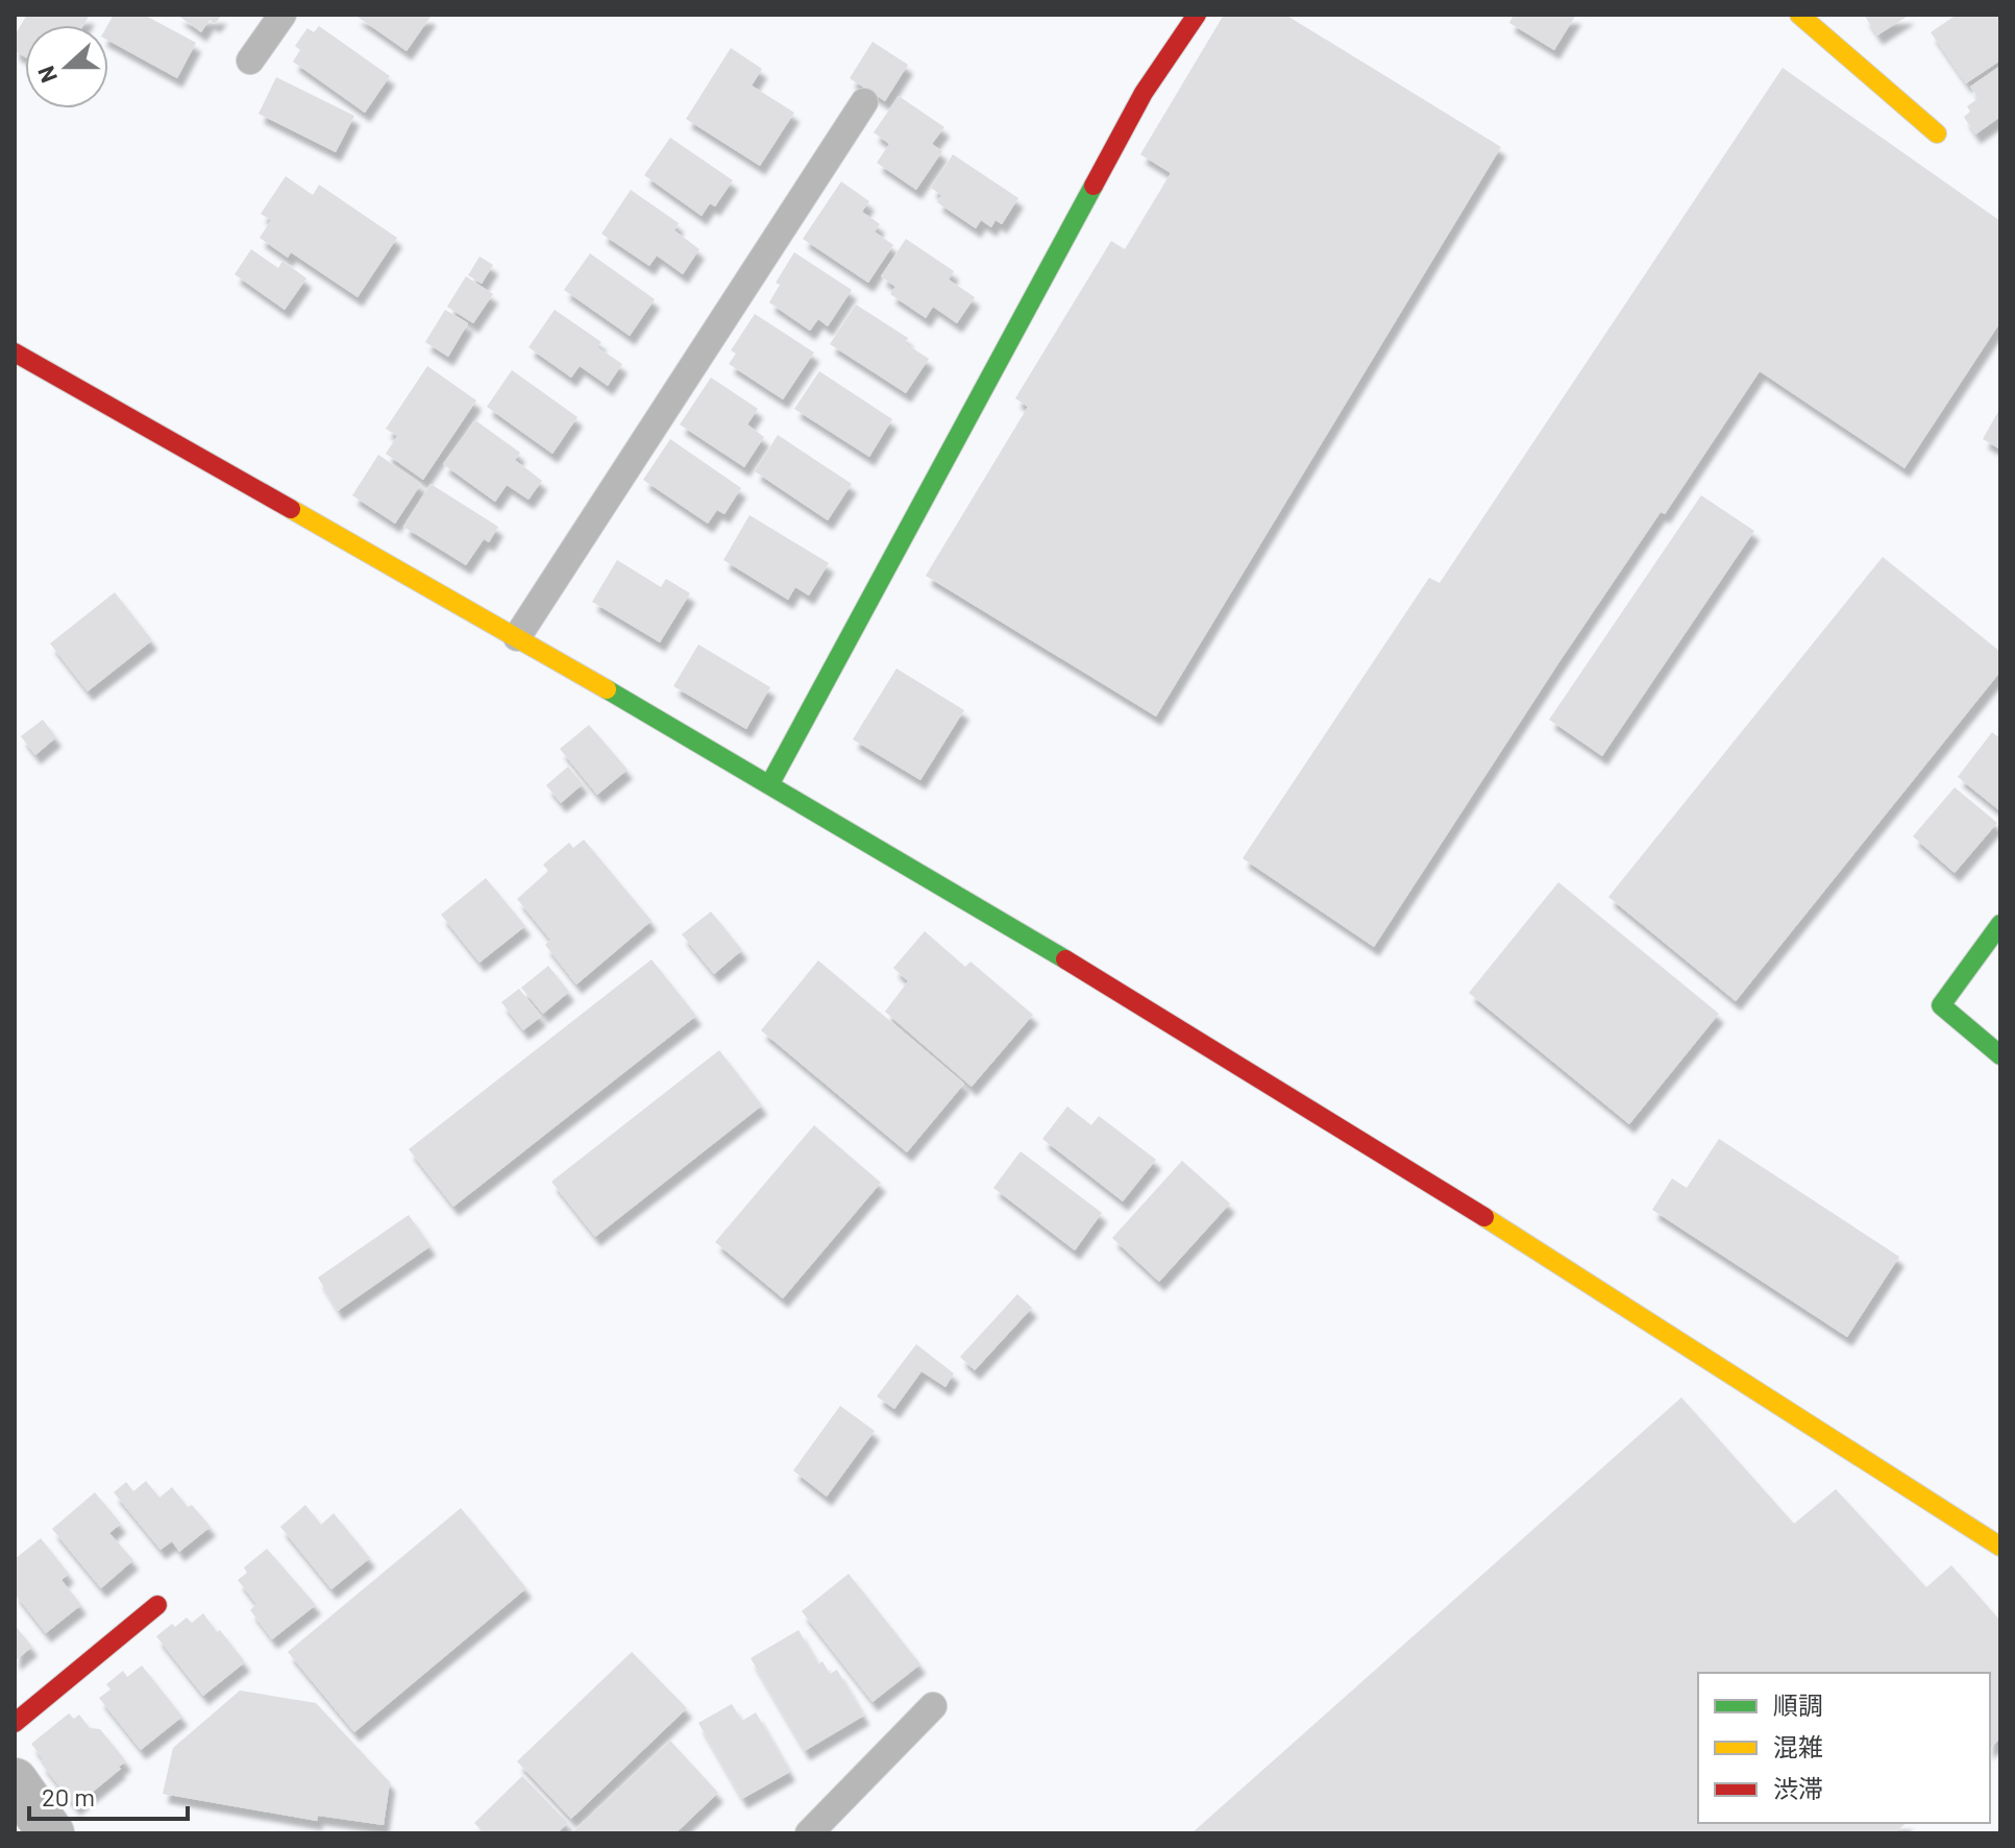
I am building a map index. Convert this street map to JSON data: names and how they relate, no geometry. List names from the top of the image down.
{
  "legend": ["順調", "混雑", "渋滞"],
  "scale_bar": "20 m",
  "north": "left"
}
